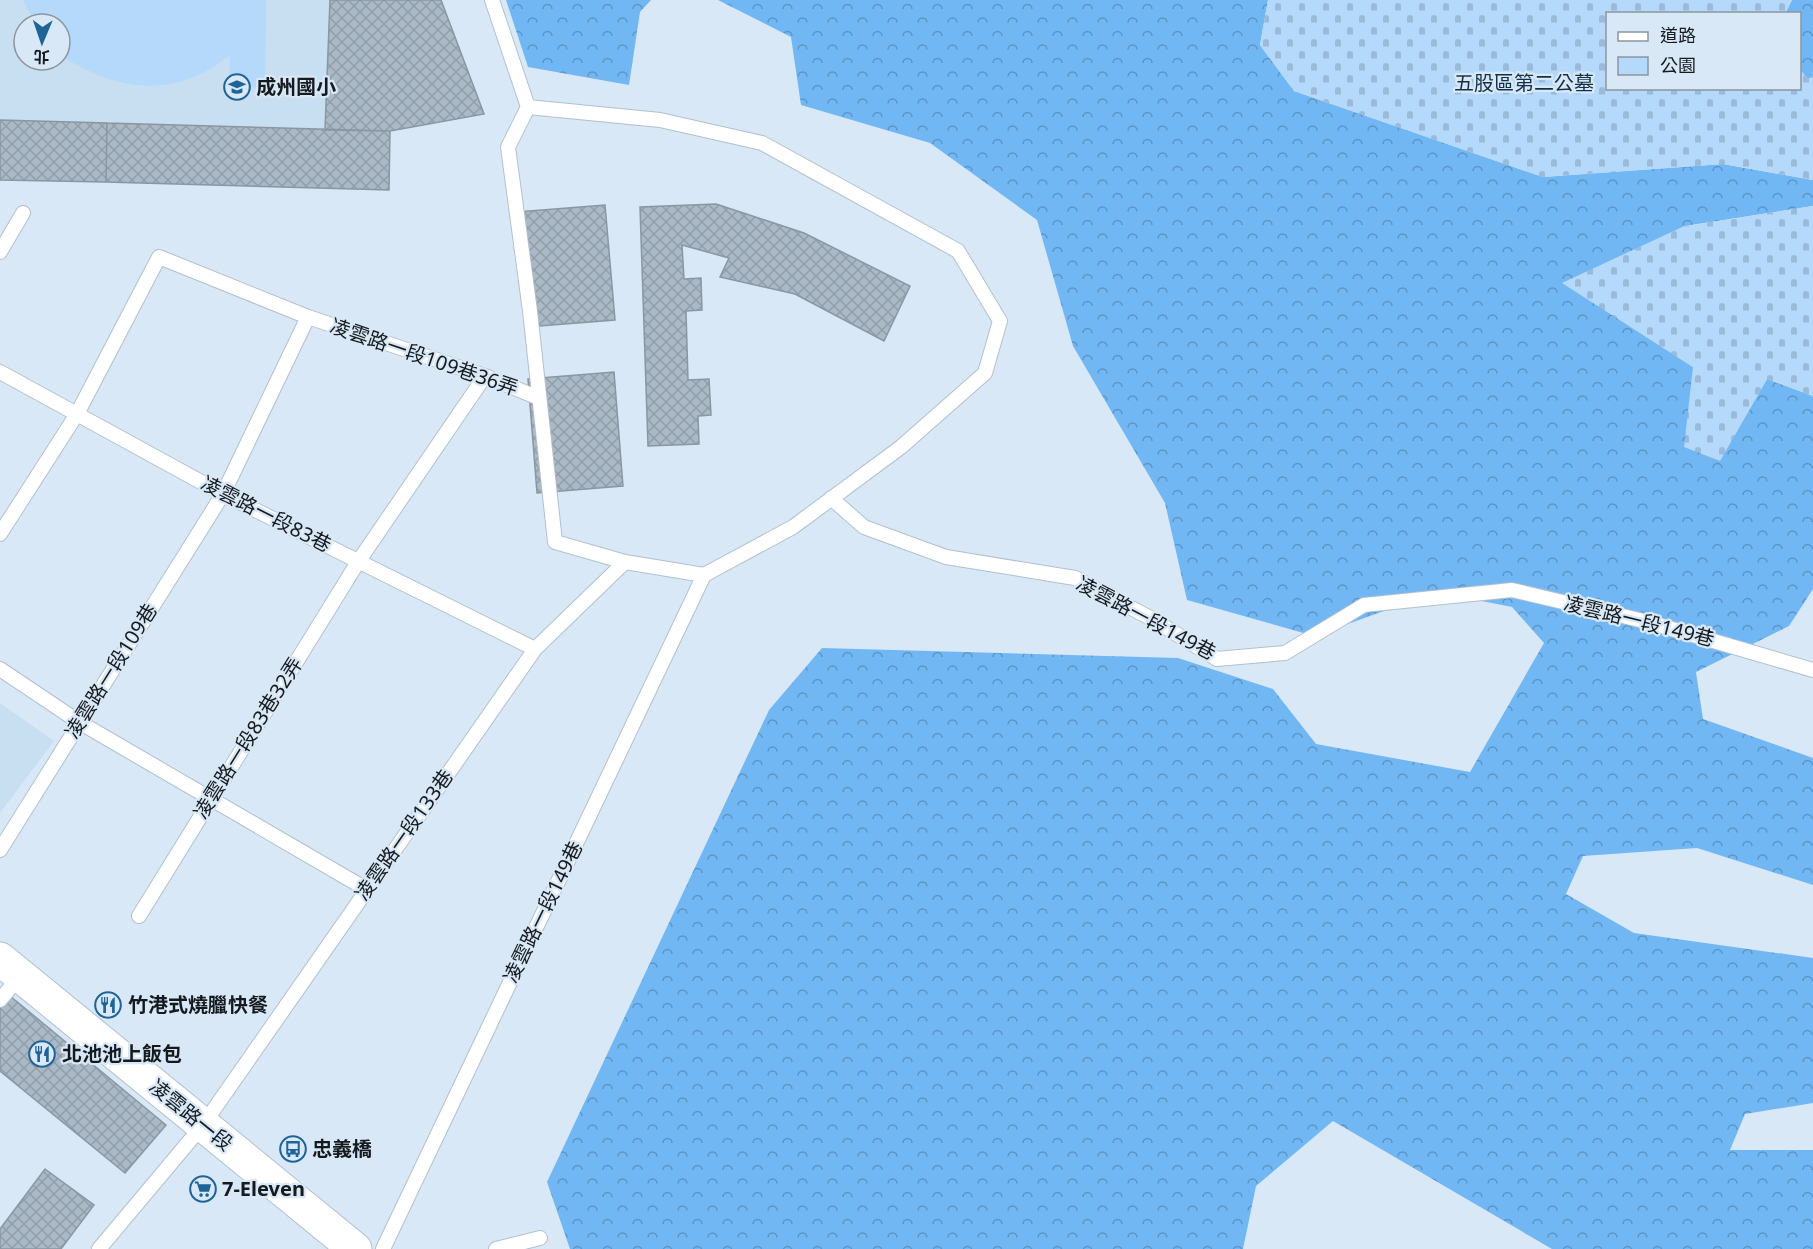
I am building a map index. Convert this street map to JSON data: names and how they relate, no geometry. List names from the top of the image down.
{
  "streets": {
    "street": ["凌雲路一段"],
    "lane": [
      "凌雲路一段109巷36弄",
      "凌雲路一段83巷",
      "凌雲路一段149巷",
      "凌雲路一段109巷",
      "凌雲路一段83巷32弄",
      "凌雲路一段133巷"
    ]
  },
  "crossings": [
    ["凌雲路一段109巷36弄", "凌雲路一段83巷"],
    ["凌雲路一段109巷36弄", "凌雲路一段109巷"],
    ["凌雲路一段109巷36弄", "凌雲路一段83巷32弄"],
    ["凌雲路一段83巷", "凌雲路一段109巷"],
    ["凌雲路一段83巷", "凌雲路一段83巷32弄"],
    ["凌雲路一段83巷", "凌雲路一段133巷"],
    ["凌雲路一段133巷", "凌雲路一段"]
  ],
  "parks": ["五股區第二公墓"],
  "places": {
    "school or university": ["成州國小"],
    "restaurant": ["竹港式燒臘快餐", "北池池上飯包"],
    "bus stop": ["忠義橋"],
    "supermarket": ["7-Eleven"]
  },
  "legend": ["道路", "公園"],
  "north": "bottom"
}
